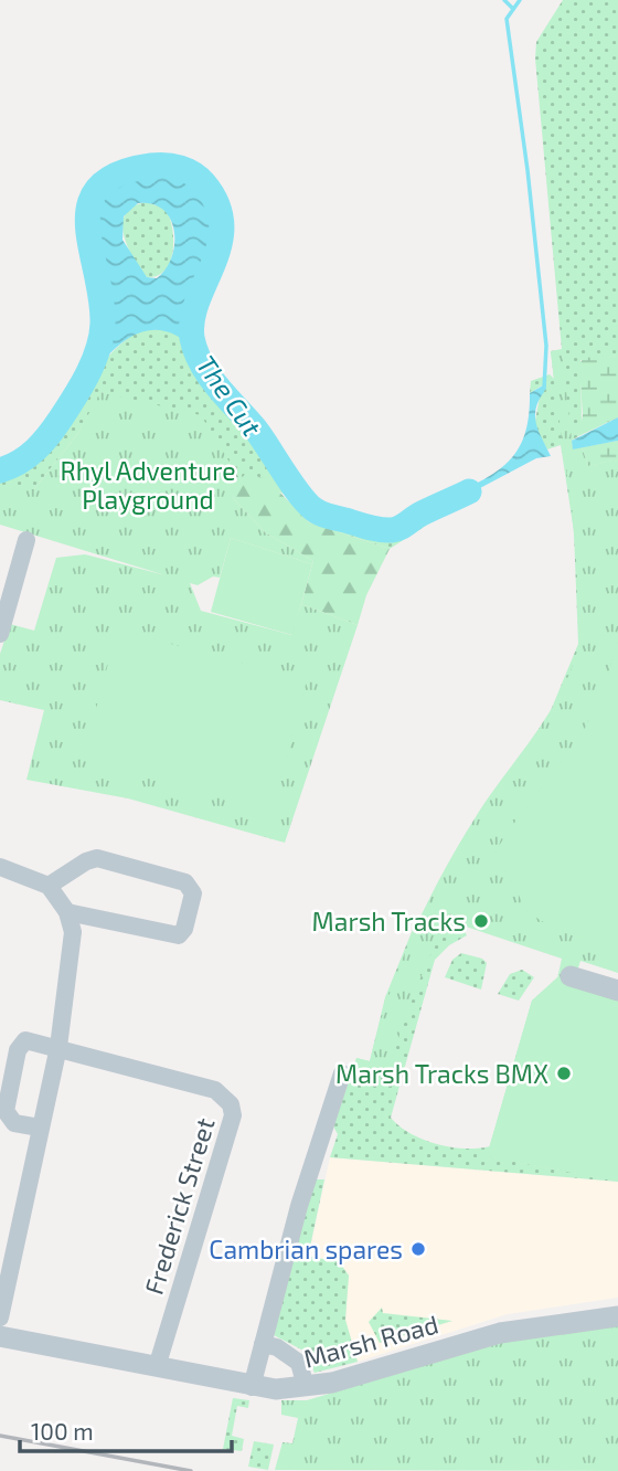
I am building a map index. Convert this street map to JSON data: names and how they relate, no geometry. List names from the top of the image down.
{
  "streets": {
    "street": ["Frederick Street", "Marsh Road"]
  },
  "crossings": [
    ["Frederick Street", "Marsh Road"]
  ],
  "water": ["The Cut"],
  "parks": ["Rhyl Adventure Playground"],
  "places": ["Marsh Tracks", "Marsh Tracks BMX", "Cambrian spares"],
  "scale_bar": "100 m"
}
